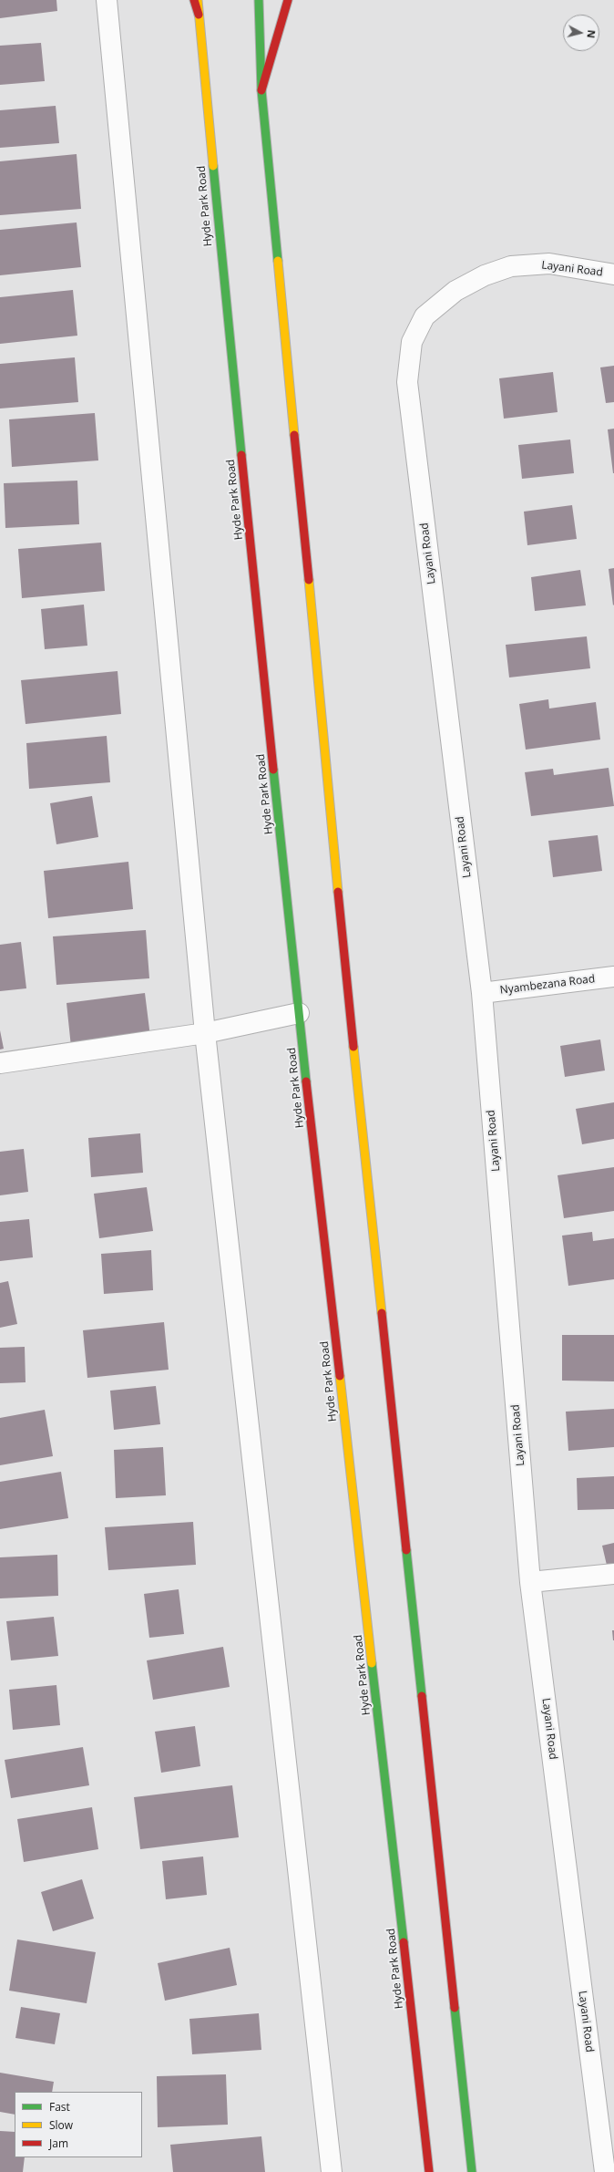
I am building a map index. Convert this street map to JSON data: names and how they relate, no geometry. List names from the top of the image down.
{
  "streets": {
    "street": ["Hyde Park Road", "Layani Road", "Nyambezana Road"]
  },
  "crossings": [
    ["Layani Road", "Nyambezana Road"]
  ],
  "legend": ["Fast", "Slow", "Jam"],
  "north": "right"
}
